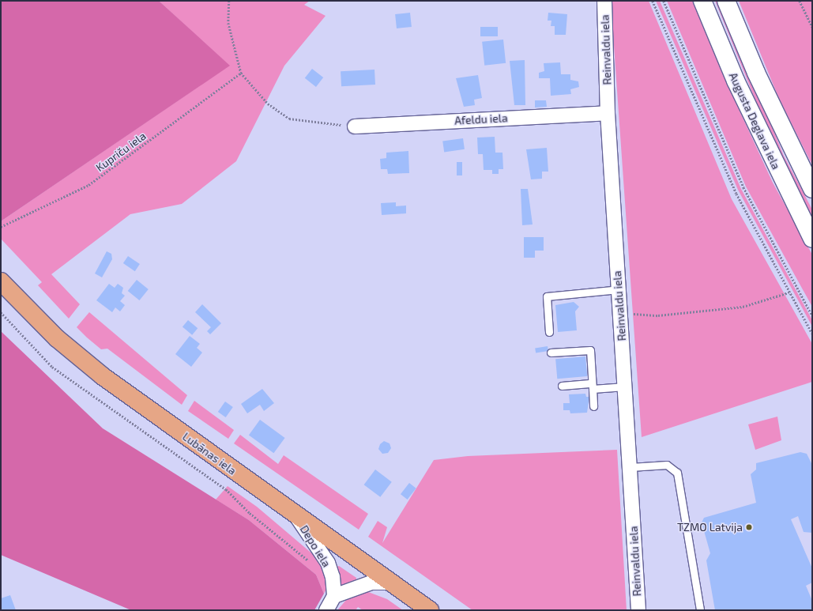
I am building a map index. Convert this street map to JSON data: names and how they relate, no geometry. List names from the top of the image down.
{
  "streets": {
    "main road": ["Augusta Deglava iela", "Lubānas iela"],
    "street": ["Reinvaldu iela", "Afeldu iela", "Depo iela"],
    "path": ["Kupriču iela"]
  },
  "crossings": [
    ["Reinvaldu iela", "Afeldu iela"],
    ["Lubānas iela", "Depo iela"]
  ],
  "places": ["TZMO Latvija"]
}
